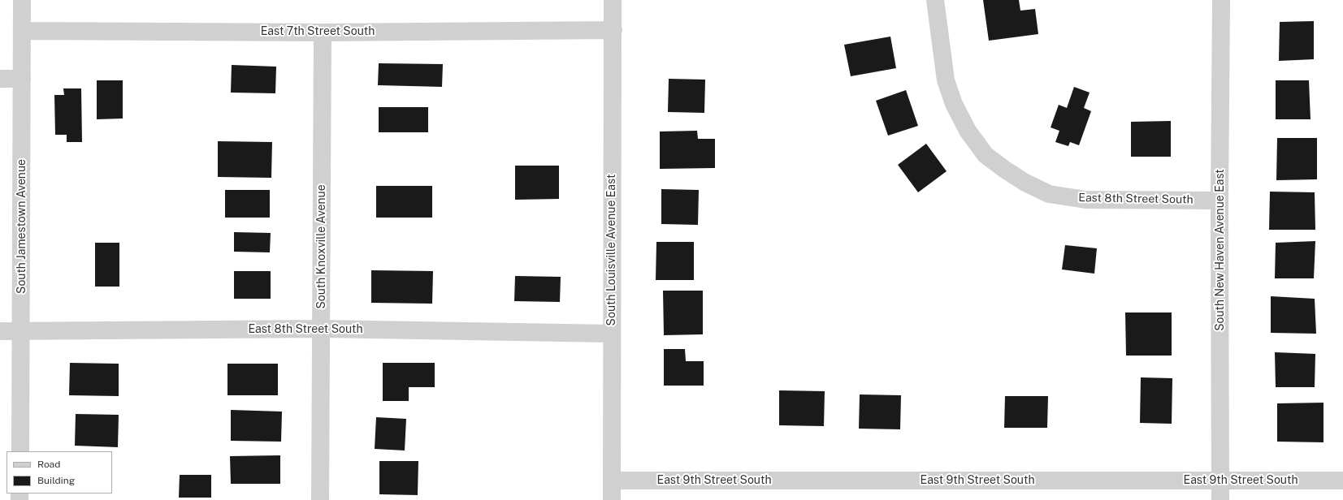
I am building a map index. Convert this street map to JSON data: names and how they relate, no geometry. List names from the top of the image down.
{
  "streets": {
    "street": [
      "East 7th Street South",
      "East 8th Street South",
      "South Jamestown Avenue",
      "South Knoxville Avenue",
      "South Louisville Avenue East",
      "South New Haven Avenue East",
      "East 9th Street South"
    ]
  },
  "crossings": [
    ["East 7th Street South", "South Jamestown Avenue"],
    ["East 7th Street South", "South Knoxville Avenue"],
    ["East 7th Street South", "South Louisville Avenue East"],
    ["East 8th Street South", "South Jamestown Avenue"],
    ["East 8th Street South", "South Knoxville Avenue"],
    ["East 8th Street South", "South Louisville Avenue East"],
    ["East 8th Street South", "South New Haven Avenue East"],
    ["South Louisville Avenue East", "East 9th Street South"],
    ["South New Haven Avenue East", "East 9th Street South"]
  ],
  "legend": ["Road", "Building"]
}
